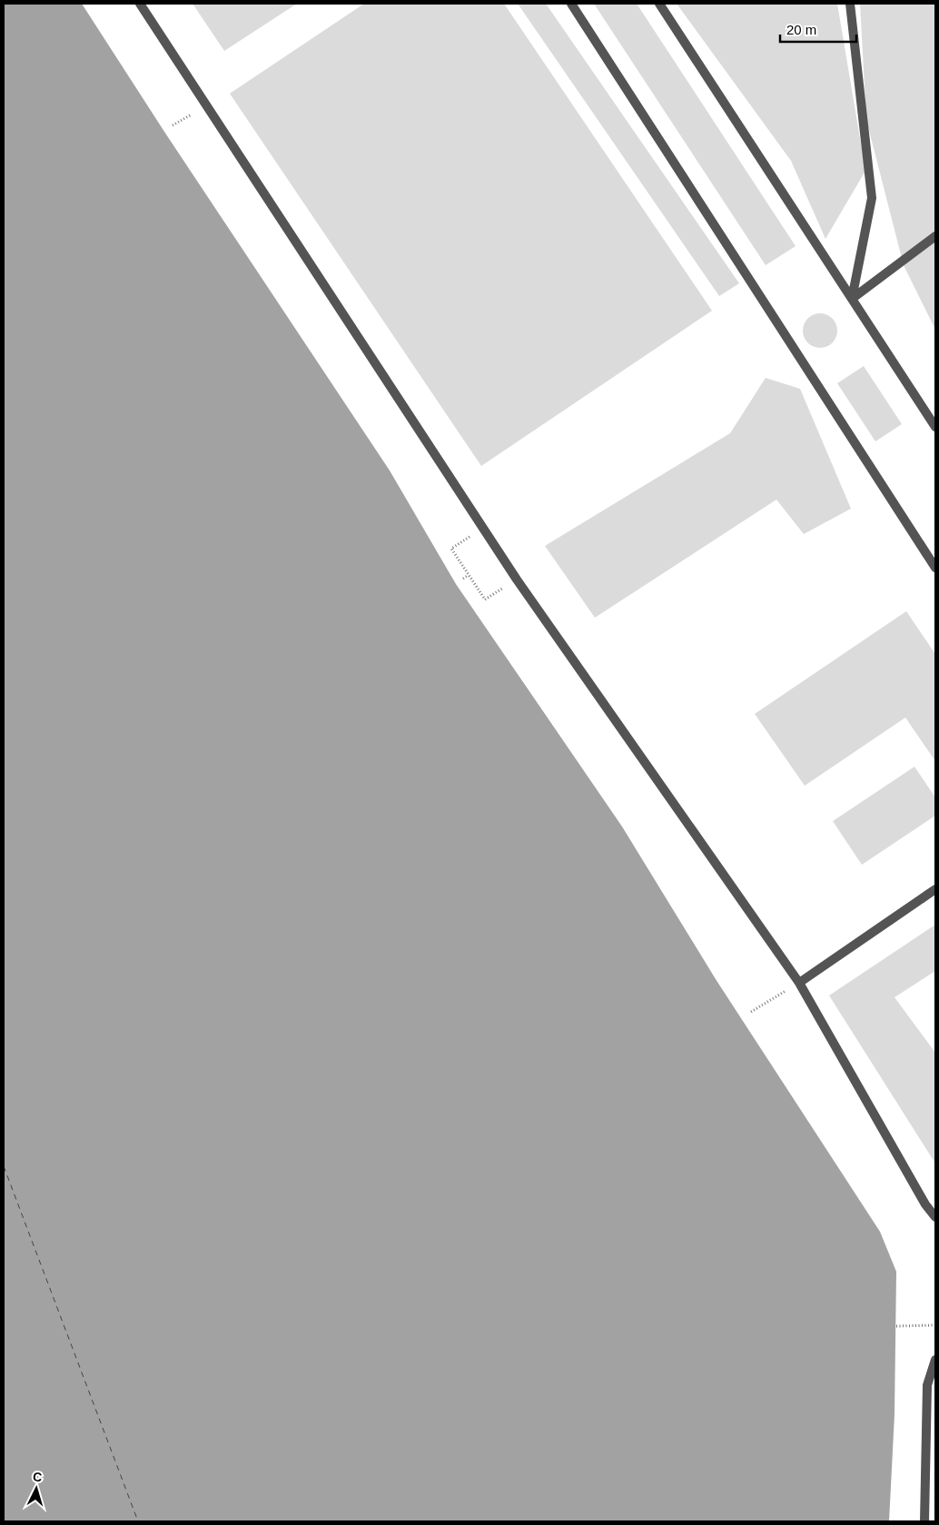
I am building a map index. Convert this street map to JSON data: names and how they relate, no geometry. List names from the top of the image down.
{
  "scale_bar": "20 m",
  "north": "top"
}
